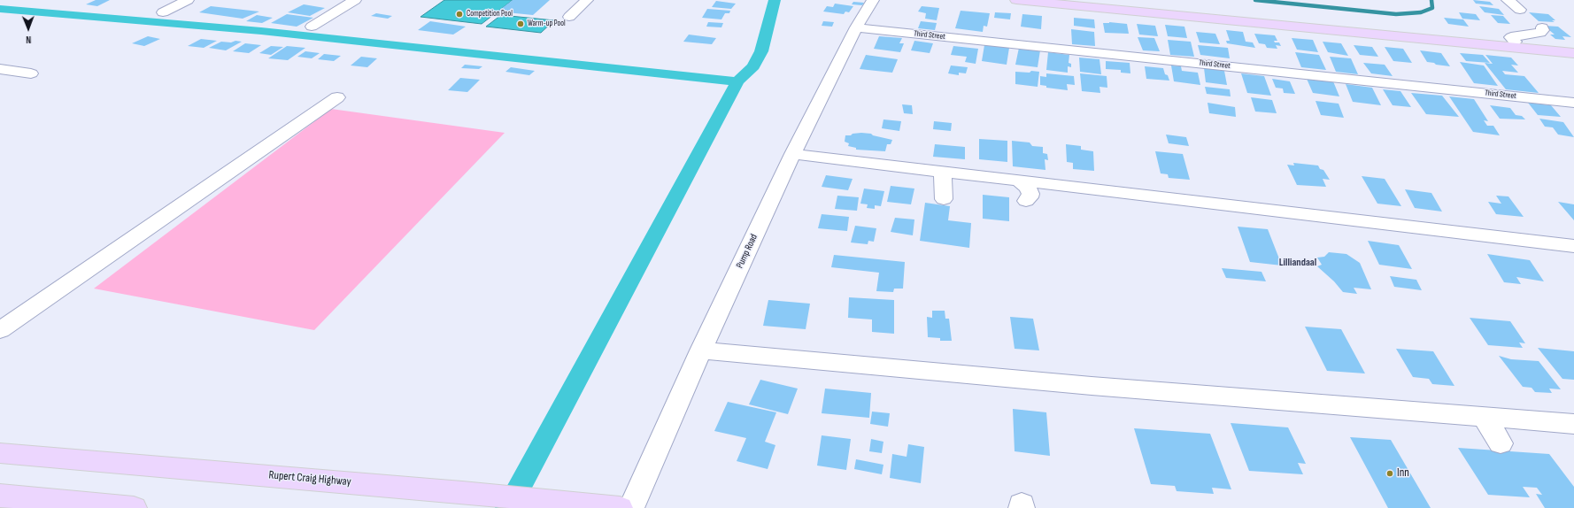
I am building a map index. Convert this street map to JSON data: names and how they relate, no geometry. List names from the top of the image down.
{
  "streets": {
    "main road": ["Rupert Craig Highway"],
    "street": ["Third Street", "Pump Road"]
  },
  "crossings": [
    ["Third Street", "Pump Road"]
  ],
  "districts": ["Lilliandaal"],
  "places": ["Competition Pool", "Warm-up Pool", "Inn"],
  "north": "bottom"
}
